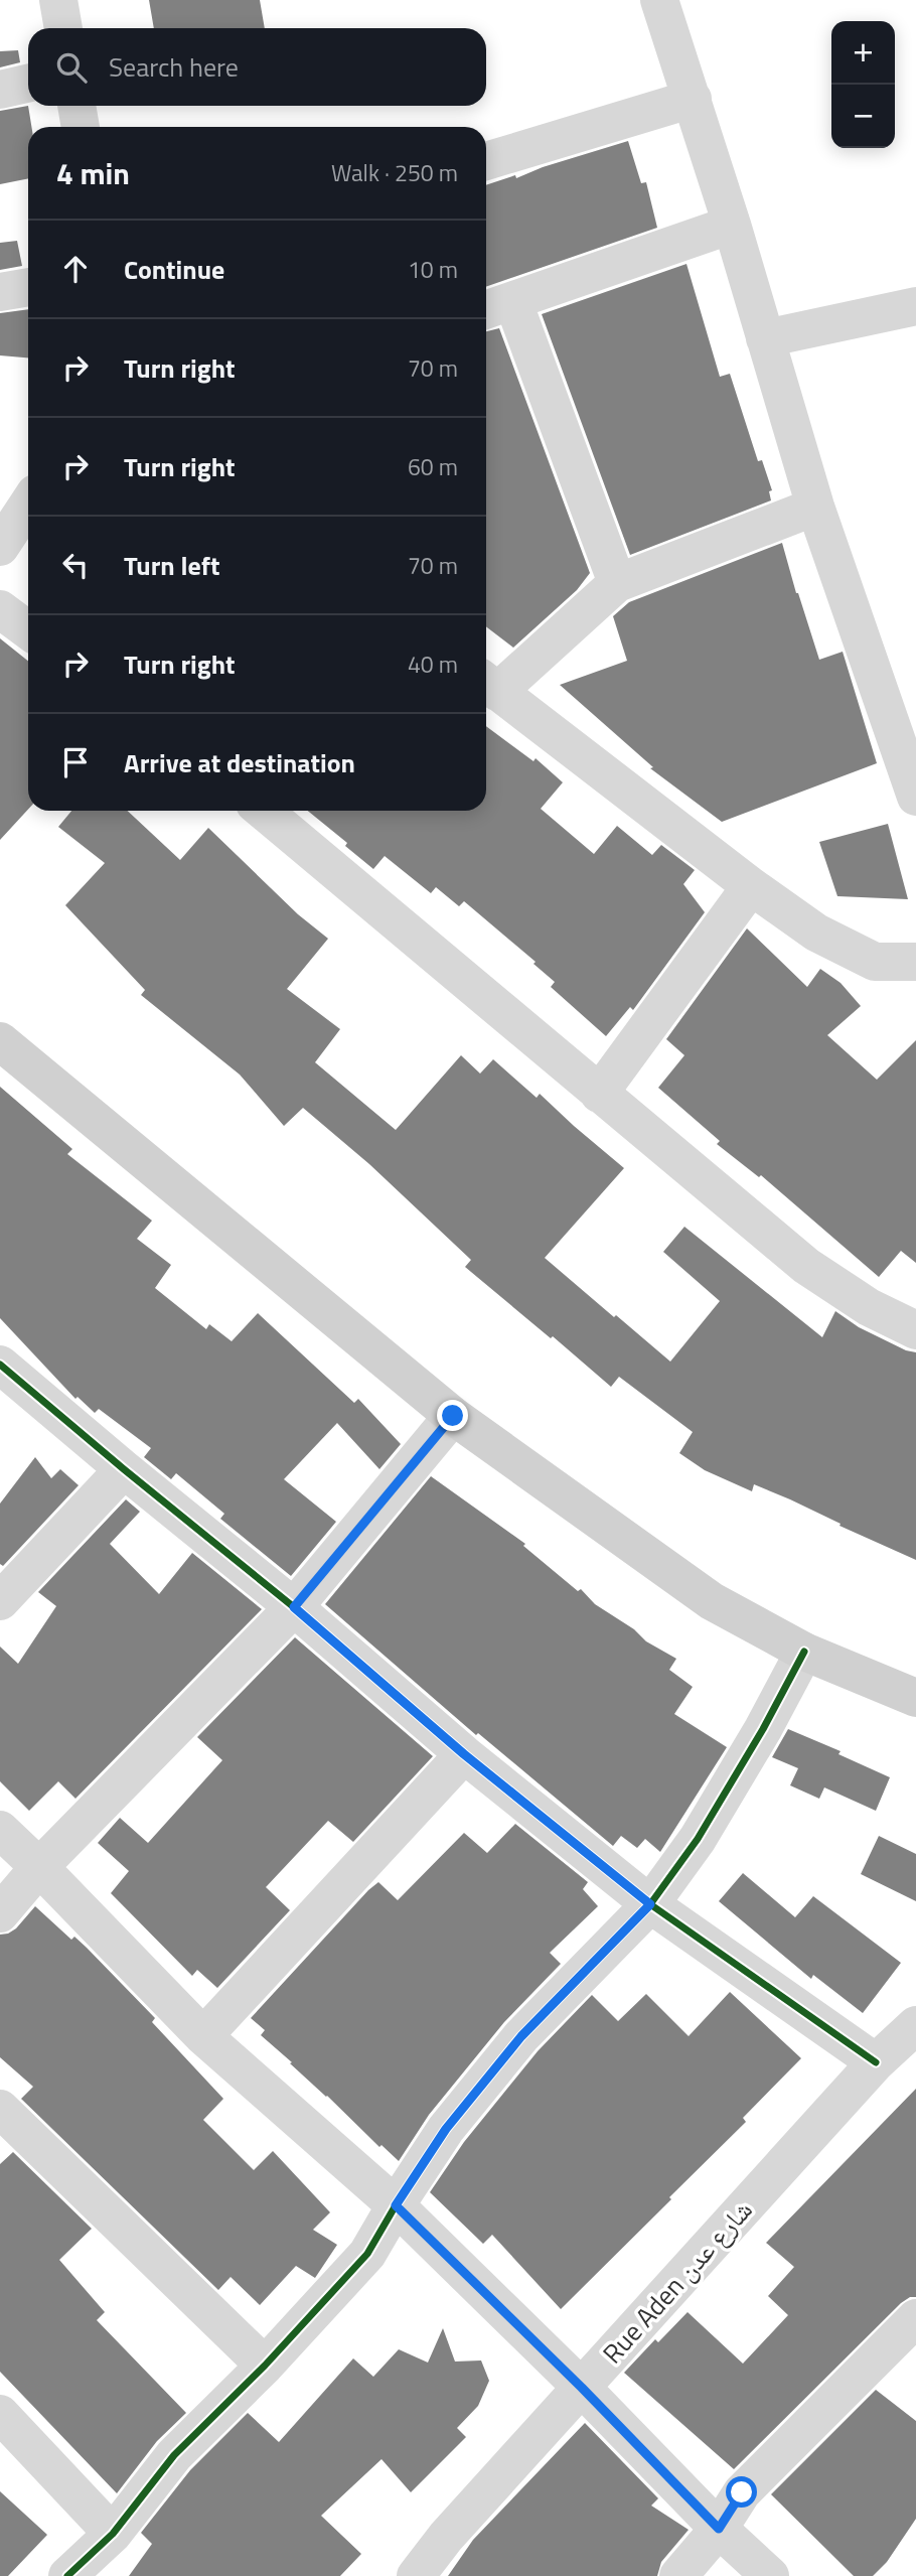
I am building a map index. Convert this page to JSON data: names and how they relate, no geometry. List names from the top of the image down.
{
  "streets": {
    "street": ["Rue Aden شارع عدن"]
  },
  "page": {
    "map_buttons": ["+", "−"],
    "search": "Search here",
    "heading": ["4 min", "Walk · 250 m"],
    "list": [
      ["Continue", "10 m"],
      ["Turn right", "70 m"],
      ["Turn right", "60 m"],
      ["Turn left", "70 m"],
      ["Turn right", "40 m"],
      "Arrive at destination"
    ]
  }
}
